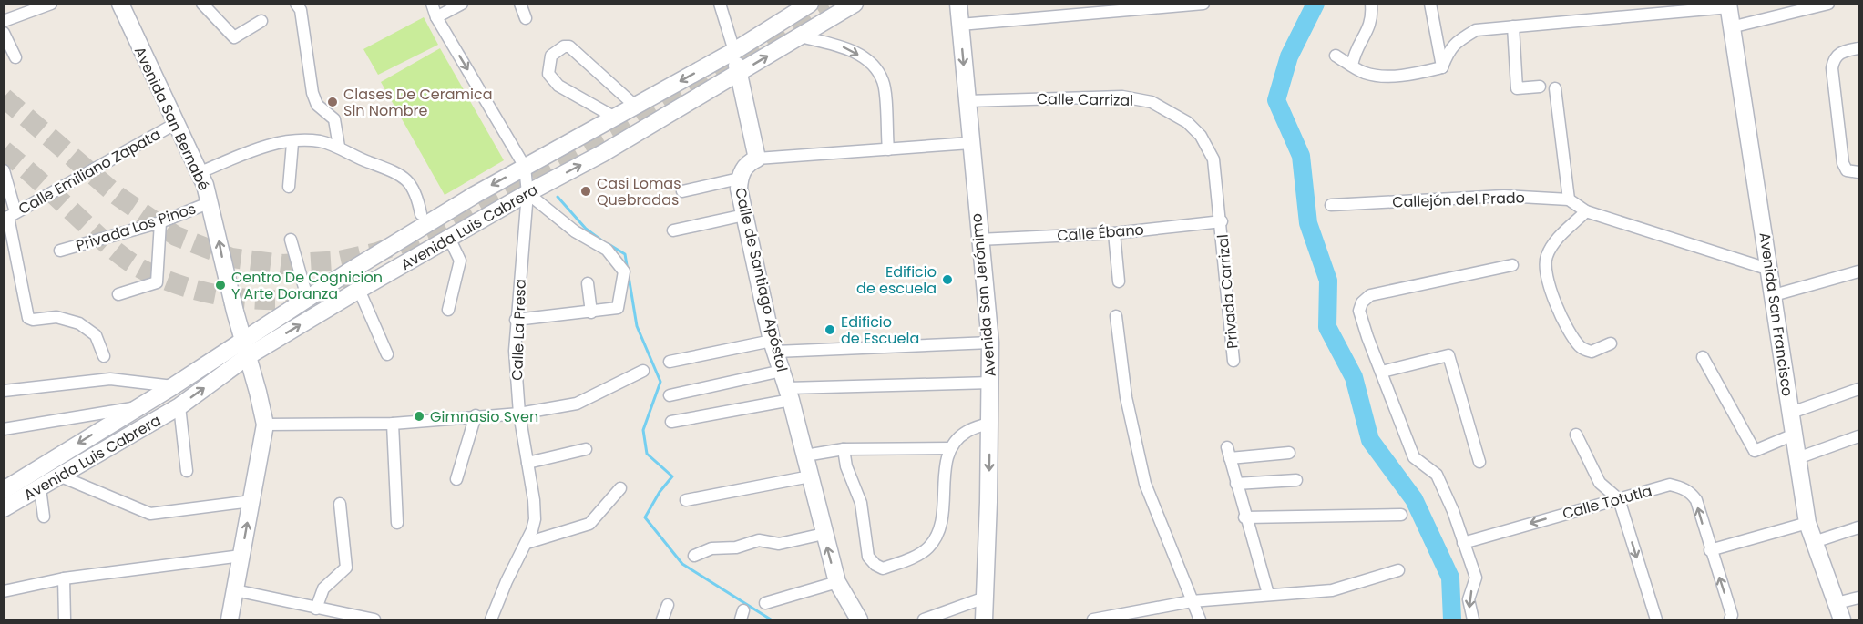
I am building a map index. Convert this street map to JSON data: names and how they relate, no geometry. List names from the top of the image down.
{
  "streets": {
    "main road": [
      "Avenida San Bernabé",
      "Avenida Luis Cabrera",
      "Calle de Santiago Apóstol",
      "Avenida San Jerónimo",
      "Avenida San Francisco"
    ],
    "street": [
      "Calle Carrizal",
      "Calle Emiliano Zapata",
      "Callejón del Prado",
      "Privada Los Pinos",
      "Calle Ébano",
      "Privada Carrizal",
      "Calle La Presa",
      "Calle Totutla"
    ]
  },
  "crossings": [
    ["Calle Carrizal", "Calle Ébano"],
    ["Calle Carrizal", "Privada Carrizal"],
    ["Calle Carrizal", "Avenida San Jerónimo"],
    ["Avenida San Bernabé", "Calle Emiliano Zapata"],
    ["Avenida San Bernabé", "Privada Los Pinos"],
    ["Avenida San Bernabé", "Avenida Luis Cabrera"],
    ["Avenida Luis Cabrera", "Calle La Presa"],
    ["Calle Ébano", "Privada Carrizal"],
    ["Calle Ébano", "Avenida San Jerónimo"]
  ],
  "one_way": ["Avenida San Jerónimo"],
  "places": [
    "Clases De Ceramica Sin Nombre",
    "Casi Lomas Quebradas",
    "Edificio de escuela",
    "Centro De Cognicion Y Arte Doranza",
    "Edificio de Escuela",
    "Gimnasio Sven"
  ]
}
